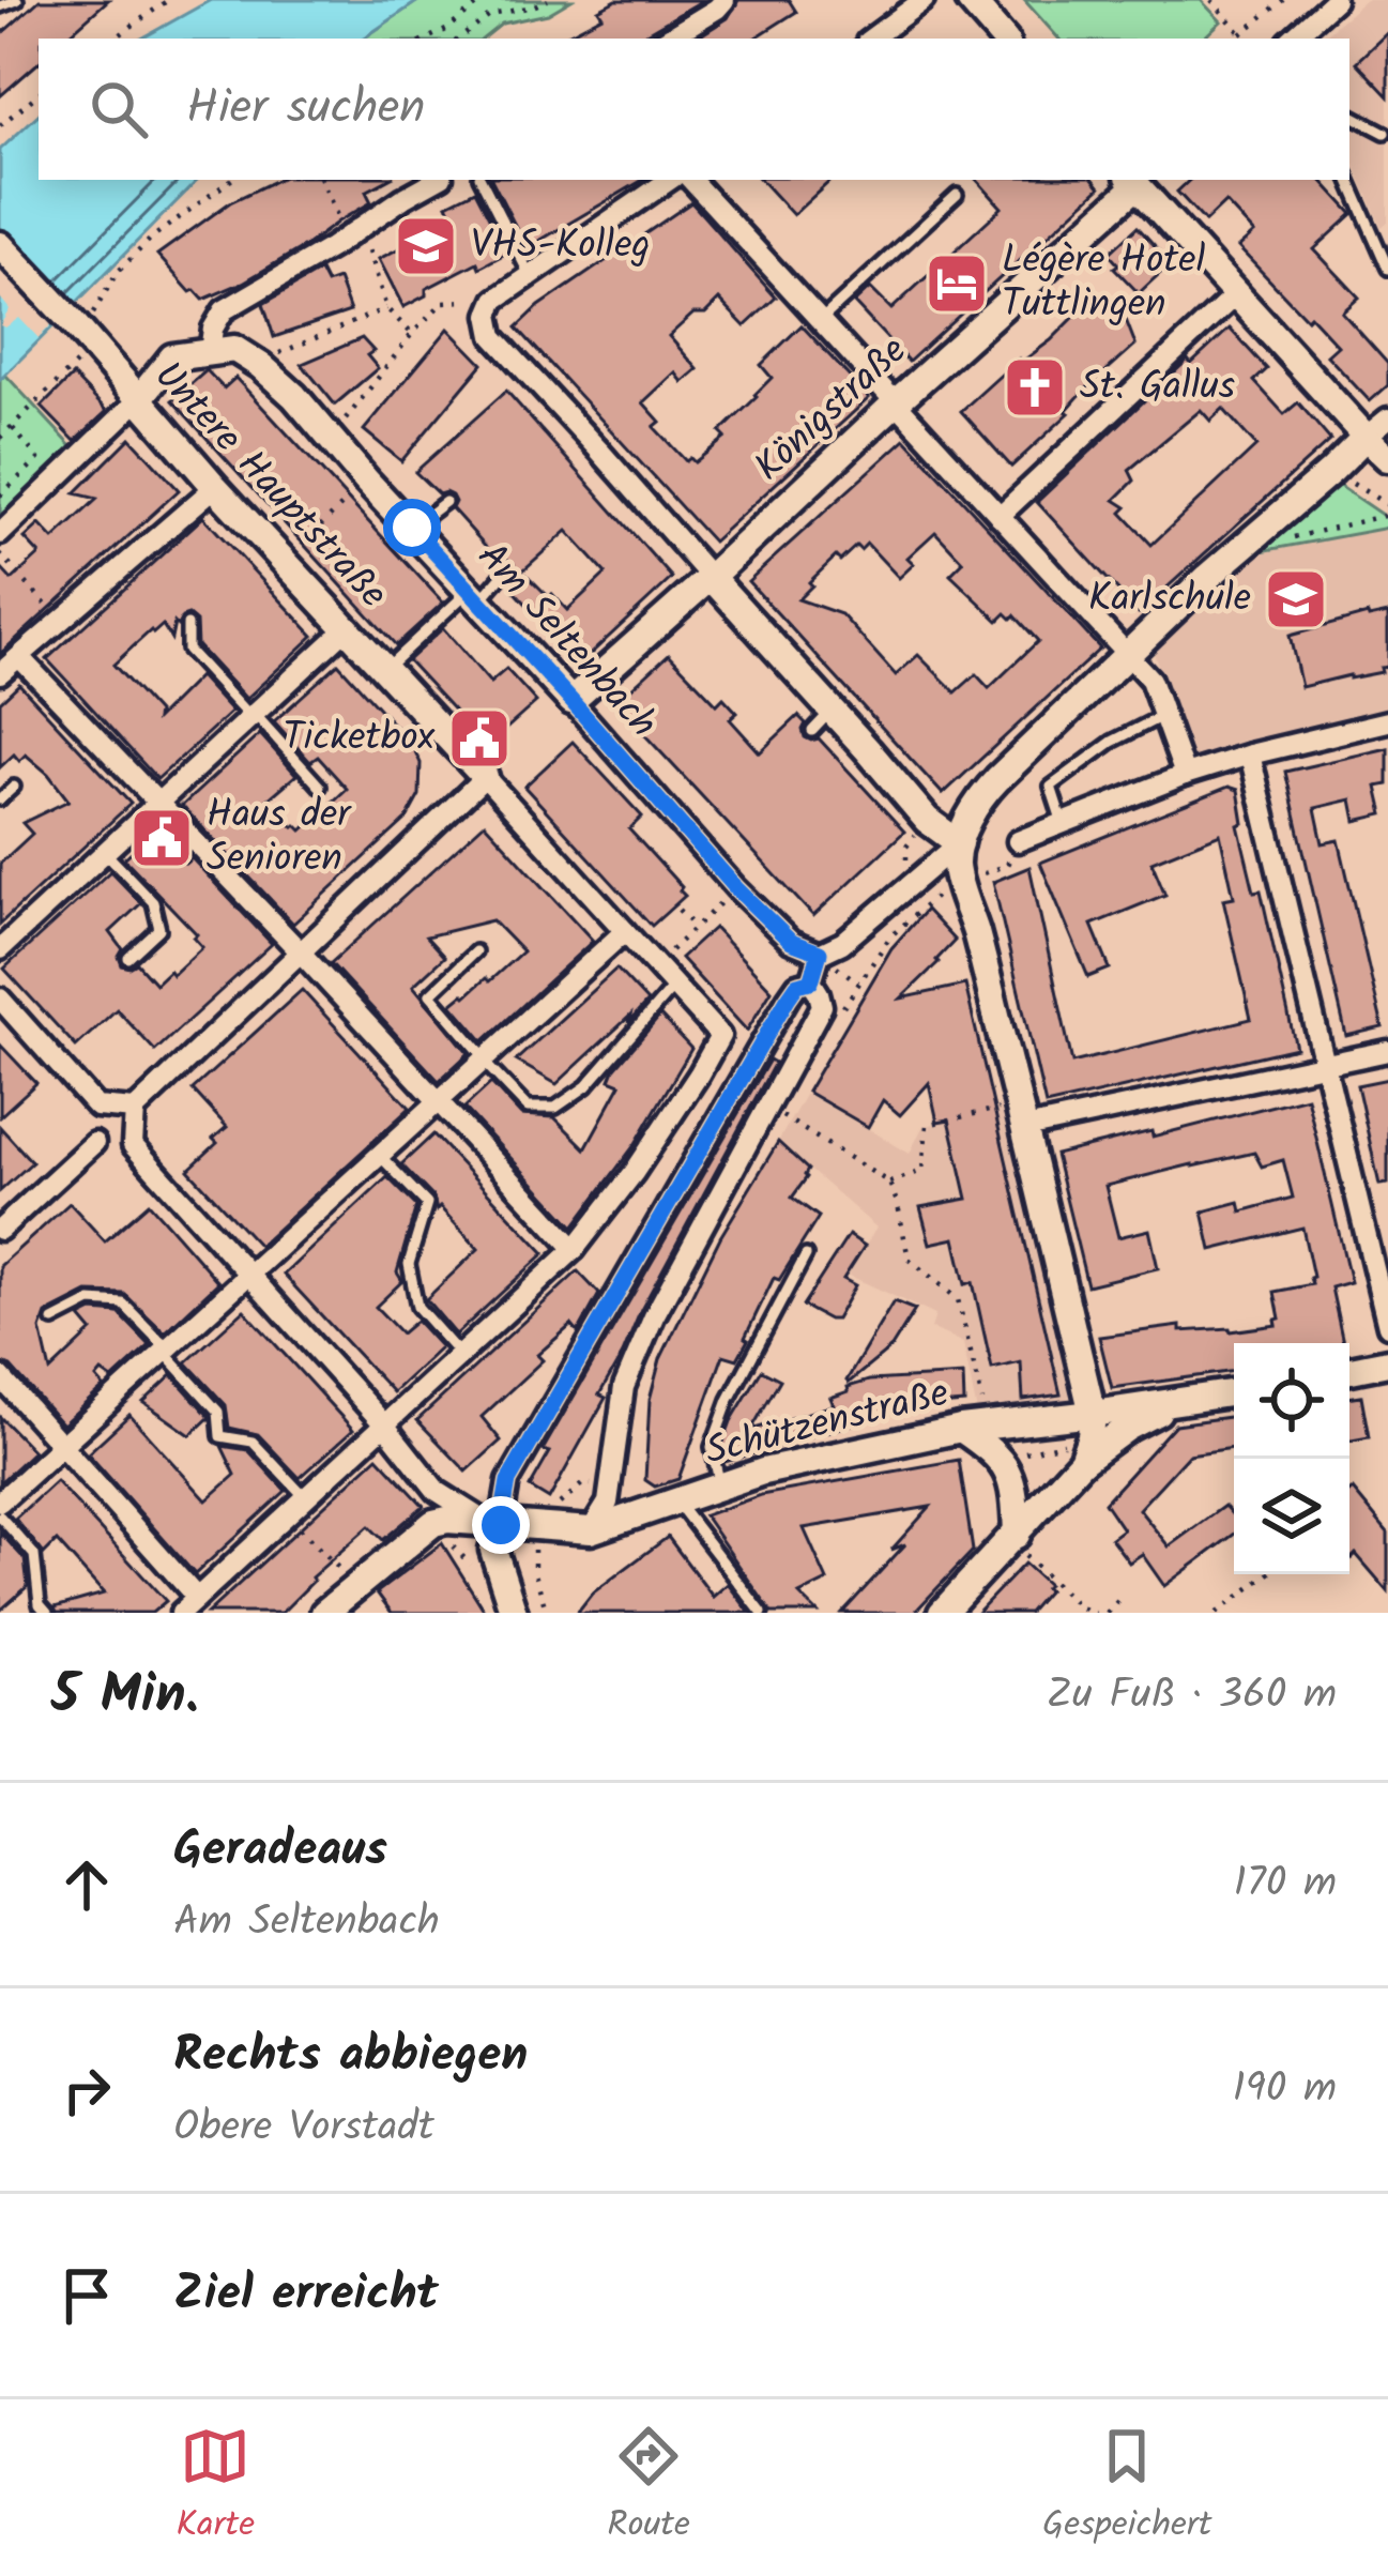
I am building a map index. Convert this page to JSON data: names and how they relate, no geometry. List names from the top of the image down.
{
  "streets": {
    "street": [
      "Königstraße",
      "Untere Hauptstraße",
      "Am Seltenbach",
      "Schützenstraße"
    ]
  },
  "crossings": [
    ["Königstraße", "Am Seltenbach"]
  ],
  "places": {
    "school or university": ["VHS-Kolleg", "Karlschule"],
    "hotel": ["Légère Hotel Tuttlingen"],
    "church": ["St. Gallus"],
    "public building": ["Ticketbox", "Haus der Senioren"]
  },
  "page": {
    "search": "Hier suchen",
    "heading": ["5 Min.", "Zu Fuß · 360 m"],
    "list": [
      ["Geradeaus", "Am Seltenbach", "170 m"],
      ["Rechts abbiegen", "Obere Vorstadt", "190 m"],
      "Ziel erreicht"
    ],
    "nav": ["Karte", "Route", "Gespeichert"]
  }
}
